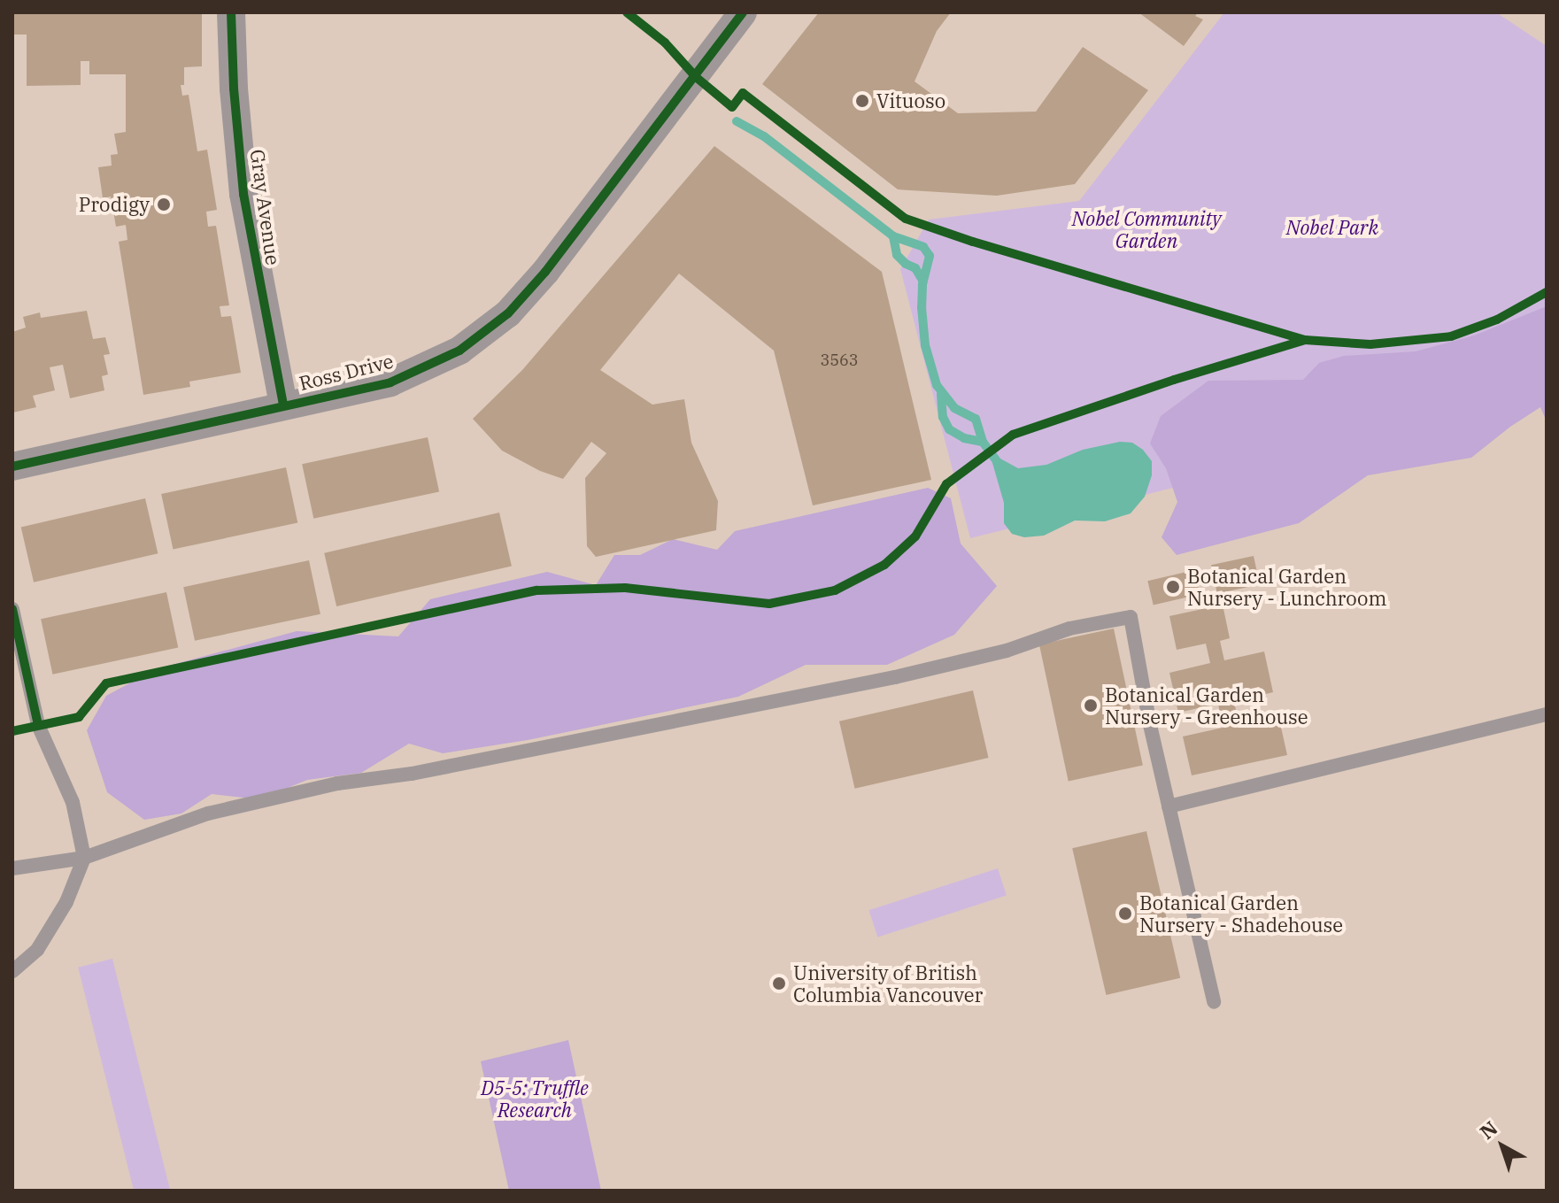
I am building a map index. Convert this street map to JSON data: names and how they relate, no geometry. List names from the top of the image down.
{
  "streets": {
    "street": ["Gray Avenue", "Ross Drive"]
  },
  "crossings": [
    ["Gray Avenue", "Ross Drive"]
  ],
  "parks": ["Nobel Community Garden", "Nobel Park", "D5-5: Truffle Research"],
  "places": [
    "Vituoso",
    "Prodigy",
    "Botanical Garden Nursery - Lunchroom",
    "Botanical Garden Nursery - Greenhouse",
    "Botanical Garden Nursery - Shadehouse",
    "University of British Columbia Vancouver"
  ],
  "house_numbers": ["3563"],
  "north": "top left"
}
